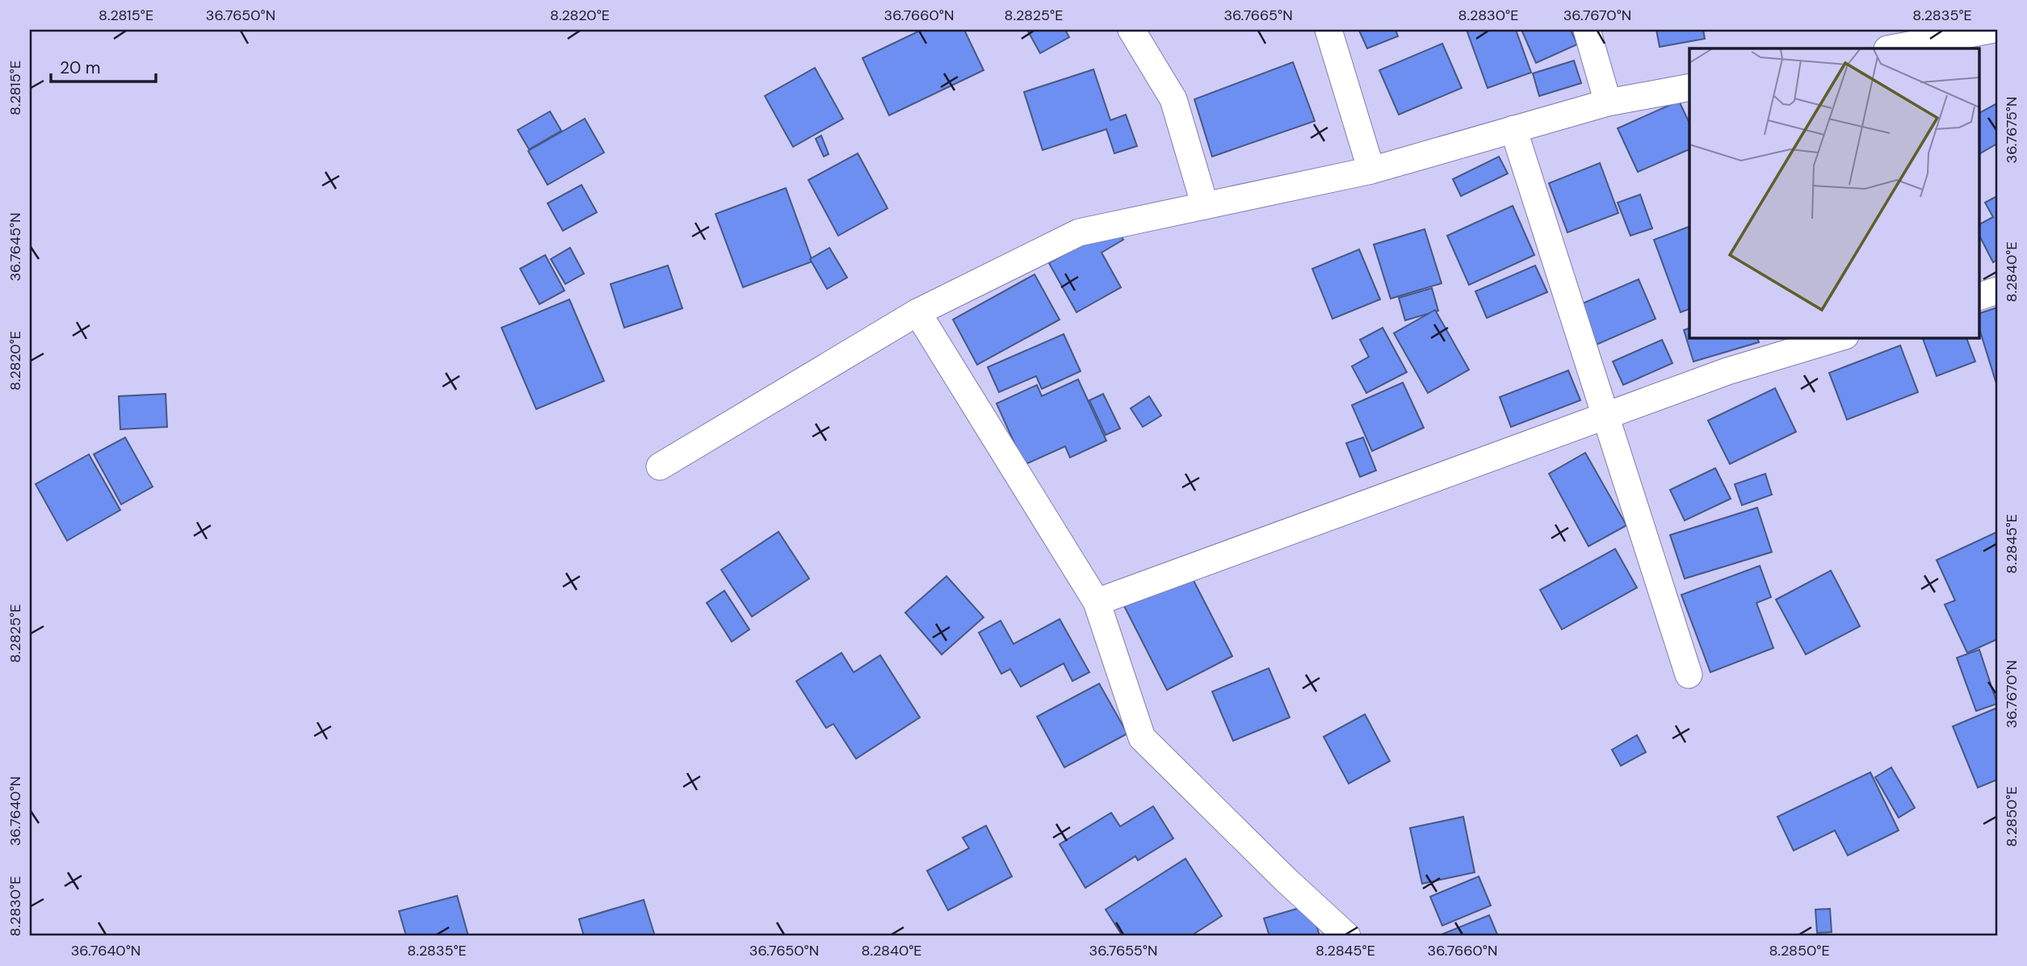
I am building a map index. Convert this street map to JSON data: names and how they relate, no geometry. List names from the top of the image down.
{
  "scale_bar": "20 m",
  "coordinates": [
    "8.2815°E",
    "36.7650°N",
    "8.2820°E",
    "36.7660°N",
    "8.2825°E",
    "36.7665°N",
    "8.2830°E",
    "36.7670°N",
    "8.2835°E",
    "36.7675°N",
    "36.7645°N",
    "8.2840°E",
    "8.2845°E",
    "36.7640°N",
    "8.2850°E",
    "36.7655°N"
  ]
}
